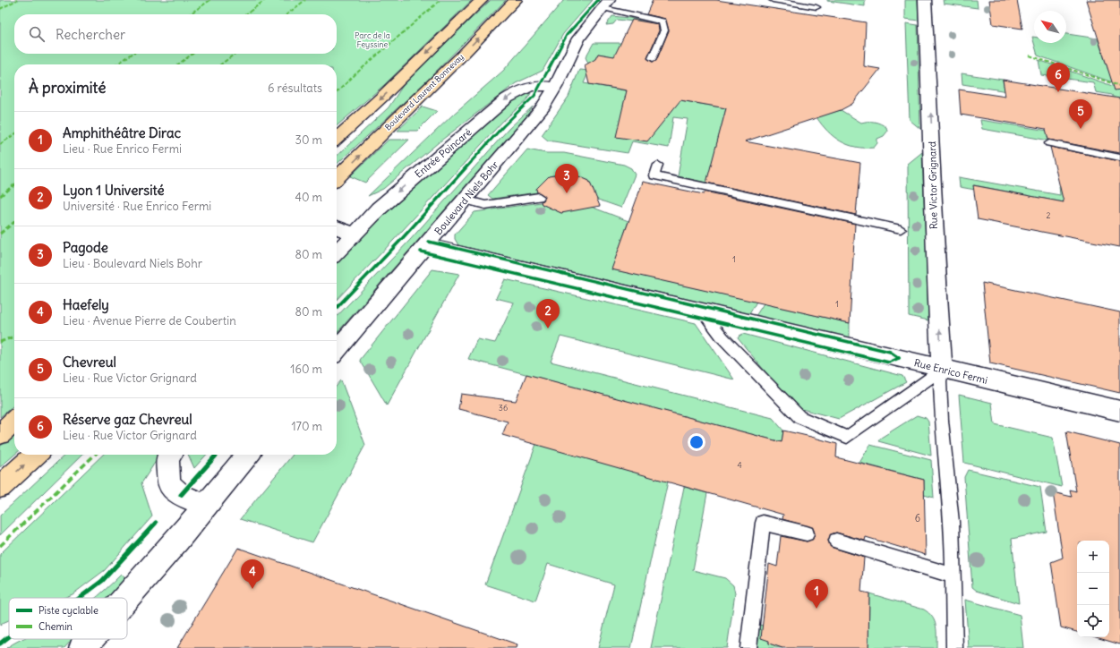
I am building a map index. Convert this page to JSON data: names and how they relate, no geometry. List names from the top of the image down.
{
  "streets": {
    "main road": ["Boulevard Laurent Bonnevay"],
    "street": [
      "Entrée Poincaré",
      "Rue Victor Grignard",
      "Boulevard Niels Bohr",
      "Rue Enrico Fermi"
    ]
  },
  "crossings": [
    ["Entrée Poincaré", "Boulevard Niels Bohr"],
    ["Rue Victor Grignard", "Rue Enrico Fermi"],
    ["Boulevard Niels Bohr", "Rue Enrico Fermi"]
  ],
  "one_way": ["Entrée Poincaré", "Rue Victor Grignard"],
  "parks": ["Parc de la Feyssine"],
  "house_numbers": [
    "2",
    "1",
    "1",
    "36",
    "4",
    "6"
  ],
  "legend": ["Piste cyclable", "Chemin"],
  "north": "top left",
  "page": {
    "search": "Rechercher",
    "pins": [
      "6",
      "5",
      "3",
      "2",
      "4",
      "1"
    ],
    "heading": ["À proximité", "6 résultats"],
    "list": [
      {
        "mark": "1",
        "name": "Amphithéâtre Dirac",
        "note": "Lieu · Rue Enrico Fermi",
        "value": "30 m"
      },
      {
        "mark": "2",
        "name": "Lyon 1 Université",
        "note": "Université · Rue Enrico Fermi",
        "value": "40 m"
      },
      {
        "mark": "3",
        "name": "Pagode",
        "note": "Lieu · Boulevard Niels Bohr",
        "value": "80 m"
      },
      {
        "mark": "4",
        "name": "Haefely",
        "note": "Lieu · Avenue Pierre de Coubertin",
        "value": "80 m"
      },
      {
        "mark": "5",
        "name": "Chevreul",
        "note": "Lieu · Rue Victor Grignard",
        "value": "160 m"
      },
      {
        "mark": "6",
        "name": "Réserve gaz Chevreul",
        "note": "Lieu · Rue Victor Grignard",
        "value": "170 m"
      }
    ],
    "map_buttons": ["+", "−"]
  }
}
